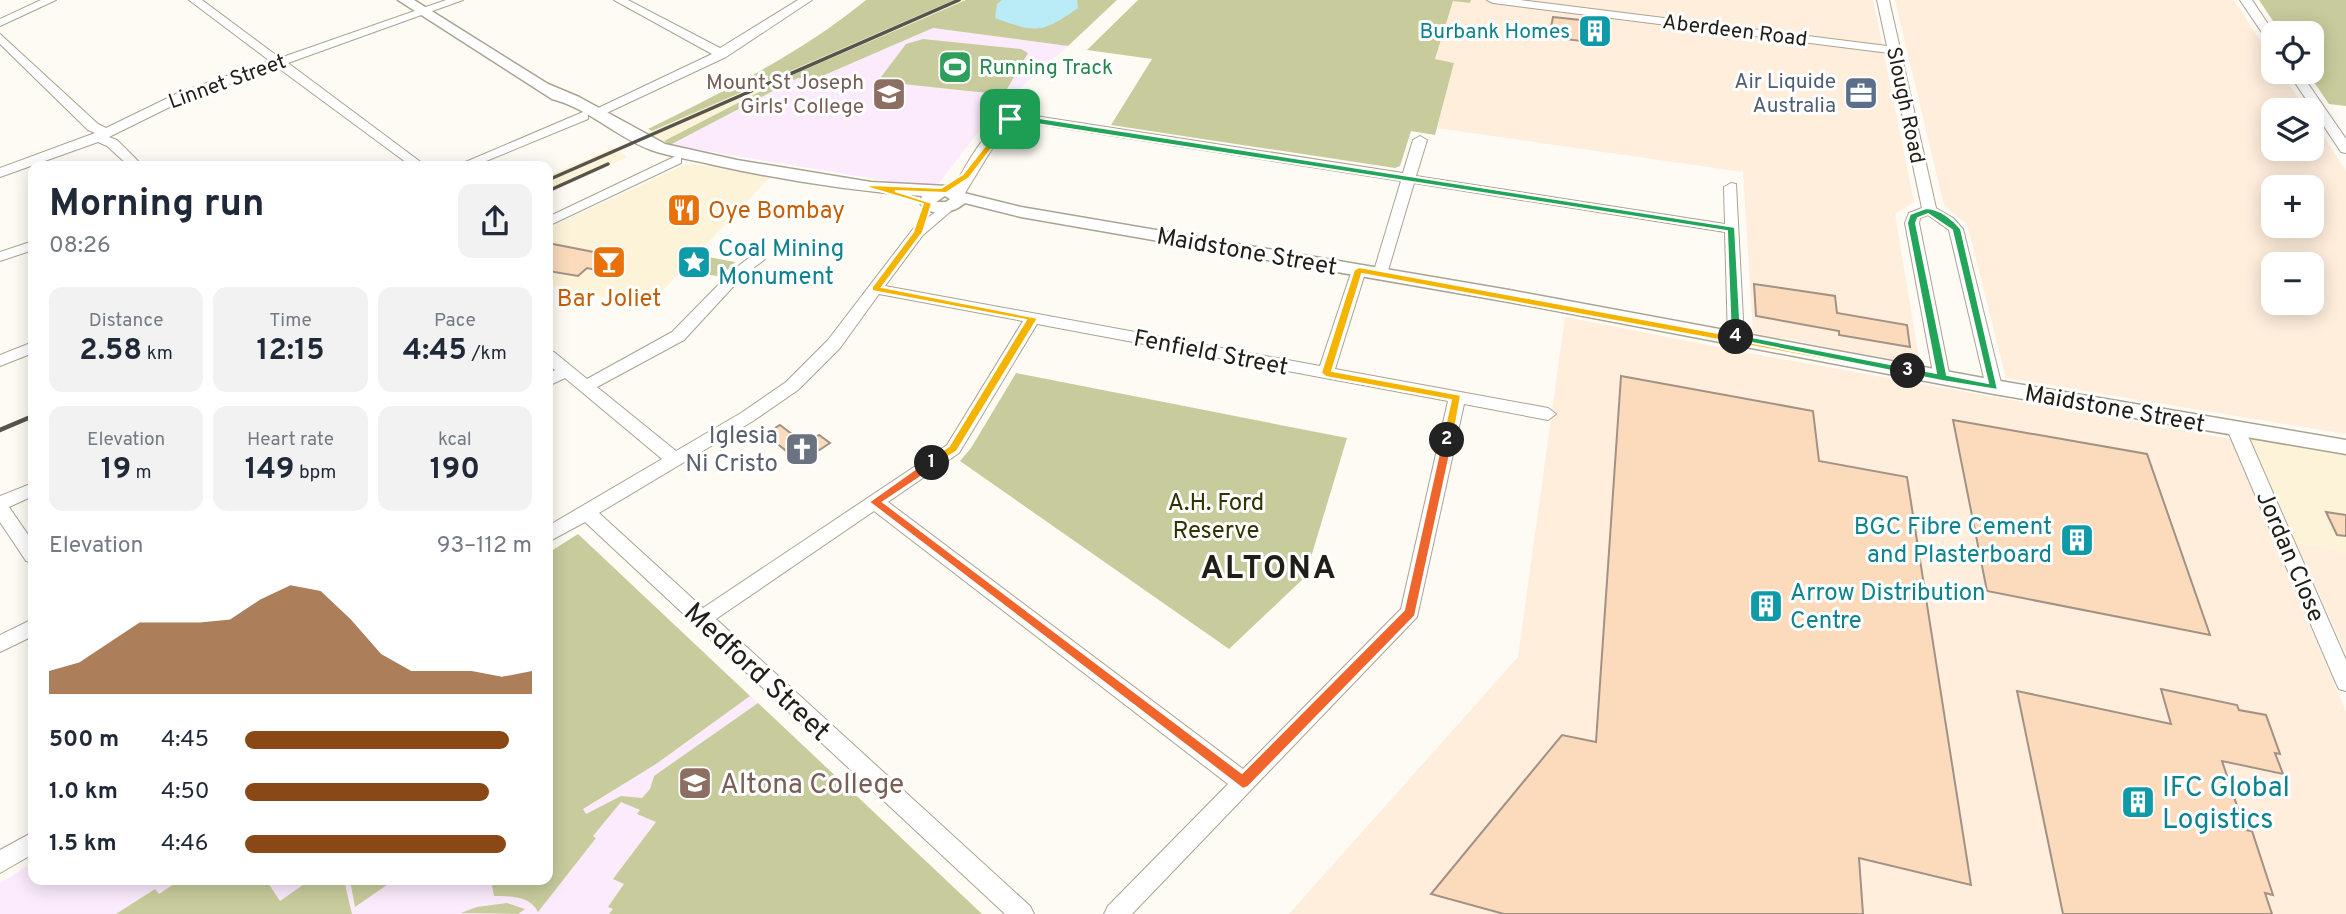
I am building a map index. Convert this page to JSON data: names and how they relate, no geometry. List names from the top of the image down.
{
  "streets": {
    "main road": ["Maidstone Street"],
    "street": [
      "Aberdeen Road",
      "Linnet Street",
      "Slough Road",
      "Fenfield Street",
      "Jordan Close",
      "Medford Street"
    ]
  },
  "crossings": [
    ["Aberdeen Road", "Slough Road"],
    ["Linnet Street", "Maidstone Street"],
    ["Maidstone Street", "Jordan Close"]
  ],
  "districts": ["ALTONA"],
  "parks": ["A.H. Ford Reserve"],
  "places": {
    "building": [
      "Burbank Homes",
      "BGC Fibre Cement and Plasterboard",
      "Arrow Distribution Centre",
      "IFC Global Logistics"
    ],
    "sports": ["Running Track"],
    "office": ["Air Liquide Australia"],
    "school or university": ["Mount St Joseph Girls' College", "Altona College"],
    "restaurant": ["Oye Bombay"],
    "bar": ["Bar Joliet"],
    "place": ["Coal Mining Monument"],
    "church": ["Iglesia Ni Cristo"]
  },
  "page": {
    "map_buttons": ["+", "−"],
    "heading": ["Morning run", "08:26"],
    "stats": [
      ["Distance", "2.58 km"],
      ["Time", "12:15"],
      ["Pace", "4:45 /km"],
      ["Elevation", "19 m"],
      ["Heart rate", "149 bpm"],
      ["kcal", "190"]
    ],
    "pins": [
      "4",
      "3",
      "2",
      "1"
    ],
    "chart": ["Elevation", "93–112 m"],
    "list": [
      {
        "name": "500 m",
        "note": "4:45"
      },
      {
        "name": "1.0 km",
        "note": "4:50"
      },
      {
        "name": "1.5 km",
        "note": "4:46"
      }
    ]
  }
}
